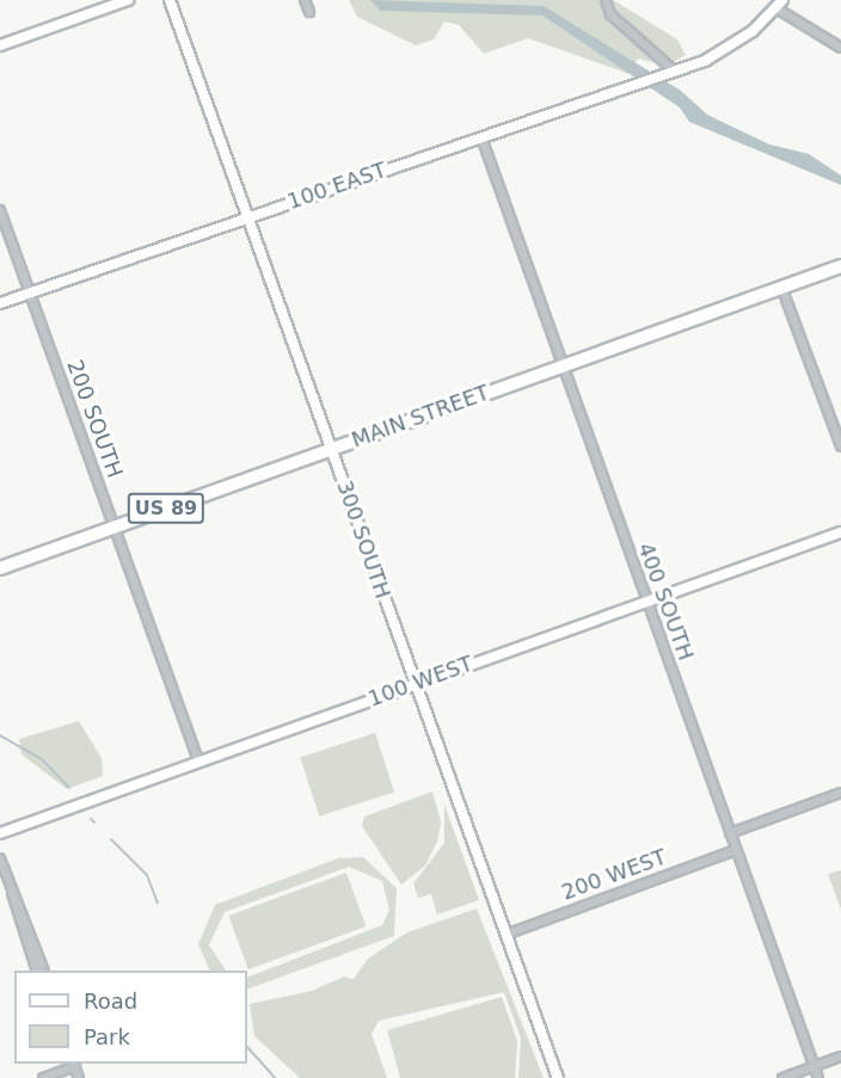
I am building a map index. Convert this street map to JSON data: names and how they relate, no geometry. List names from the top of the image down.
{
  "streets": {
    "highway": ["MAIN STREET", "US 89"],
    "street": [
      "100 EAST",
      "200 SOUTH",
      "300 SOUTH",
      "400 SOUTH",
      "100 WEST",
      "200 WEST"
    ]
  },
  "crossings": [
    ["100 EAST", "200 SOUTH"],
    ["100 EAST", "300 SOUTH"],
    ["100 EAST", "400 SOUTH"],
    ["MAIN STREET", "200 SOUTH"],
    ["MAIN STREET", "300 SOUTH"],
    ["MAIN STREET", "400 SOUTH"],
    ["200 SOUTH", "100 WEST"],
    ["300 SOUTH", "100 WEST"],
    ["300 SOUTH", "200 WEST"],
    ["400 SOUTH", "100 WEST"],
    ["400 SOUTH", "200 WEST"]
  ],
  "legend": ["Road", "Park"]
}
